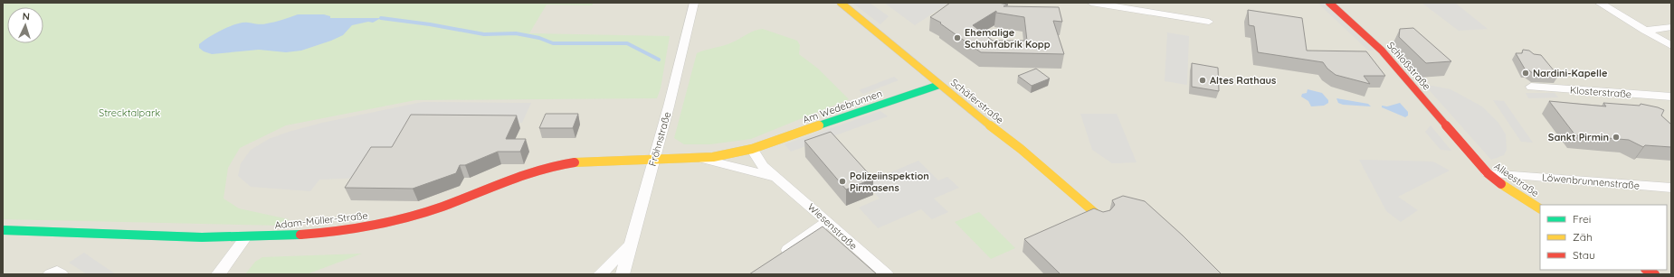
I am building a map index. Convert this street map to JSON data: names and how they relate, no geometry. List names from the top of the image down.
{
  "streets": {
    "street": [
      "Schloßstraße",
      "Klosterstraße",
      "Schäferstraße",
      "Am Wedebrunnen",
      "Fröhnstraße",
      "Alleestraße",
      "Löwenbrunnenstraße",
      "Adam-Müller-Straße",
      "Wiesenstraße"
    ]
  },
  "crossings": [
    ["Schloßstraße", "Alleestraße"],
    ["Schäferstraße", "Am Wedebrunnen"],
    ["Am Wedebrunnen", "Wiesenstraße"],
    ["Fröhnstraße", "Adam-Müller-Straße"],
    ["Fröhnstraße", "Wiesenstraße"],
    ["Alleestraße", "Löwenbrunnenstraße"],
    ["Adam-Müller-Straße", "Wiesenstraße"]
  ],
  "parks": ["Strecktalpark"],
  "places": [
    "Ehemalige Schuhfabrik Kopp",
    "Nardini-Kapelle",
    "Altes Rathaus",
    "Sankt Pirmin",
    "Polizeiinspektion Pirmasens"
  ],
  "legend": ["Frei", "Zäh", "Stau"],
  "north": "top"
}
